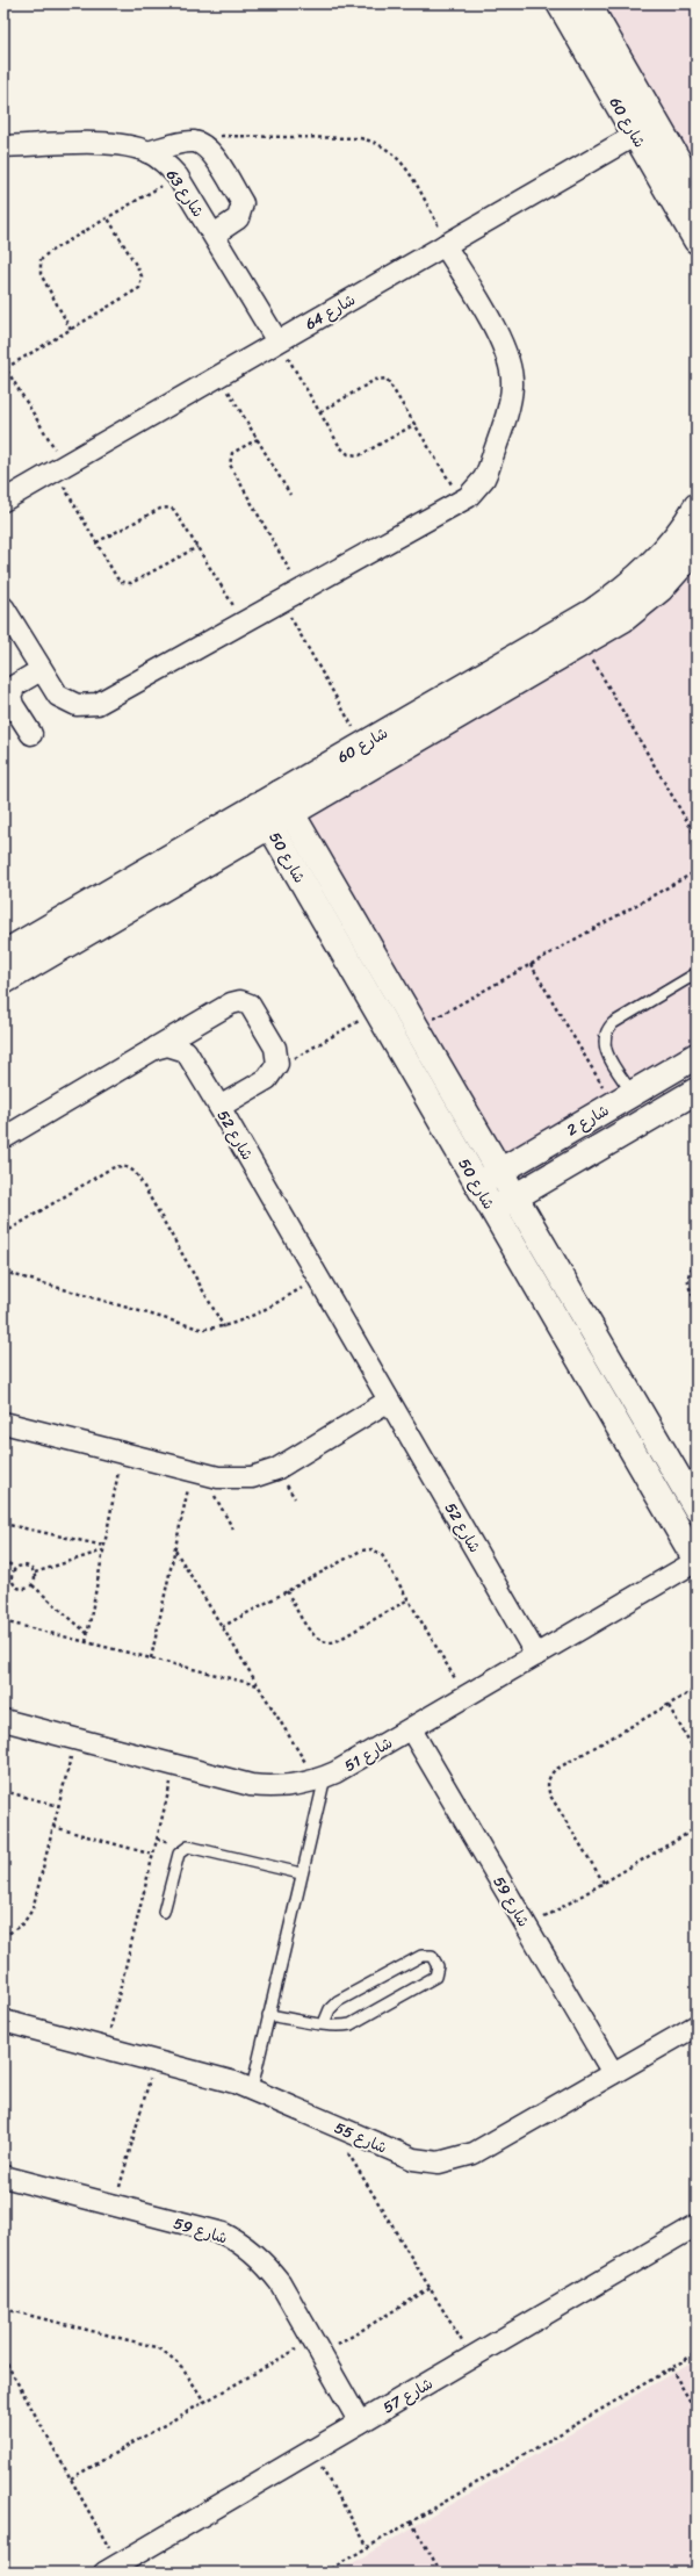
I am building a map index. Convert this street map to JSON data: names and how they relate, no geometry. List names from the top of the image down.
{
  "streets": {
    "street": [
      "شارع 60",
      "شارع 63",
      "شارع 64",
      "شارع 50",
      "شارع 2",
      "شارع 52",
      "شارع 51",
      "شارع 59",
      "شارع 55",
      "شارع 57"
    ]
  },
  "crossings": [
    ["شارع 60", "شارع 64"],
    ["شارع 60", "شارع 50"],
    ["شارع 63", "شارع 64"],
    ["شارع 50", "شارع 2"],
    ["شارع 50", "شارع 51"],
    ["شارع 52", "شارع 51"],
    ["شارع 51", "شارع 59"],
    ["شارع 59", "شارع 55"],
    ["شارع 59", "شارع 57"]
  ]
}
